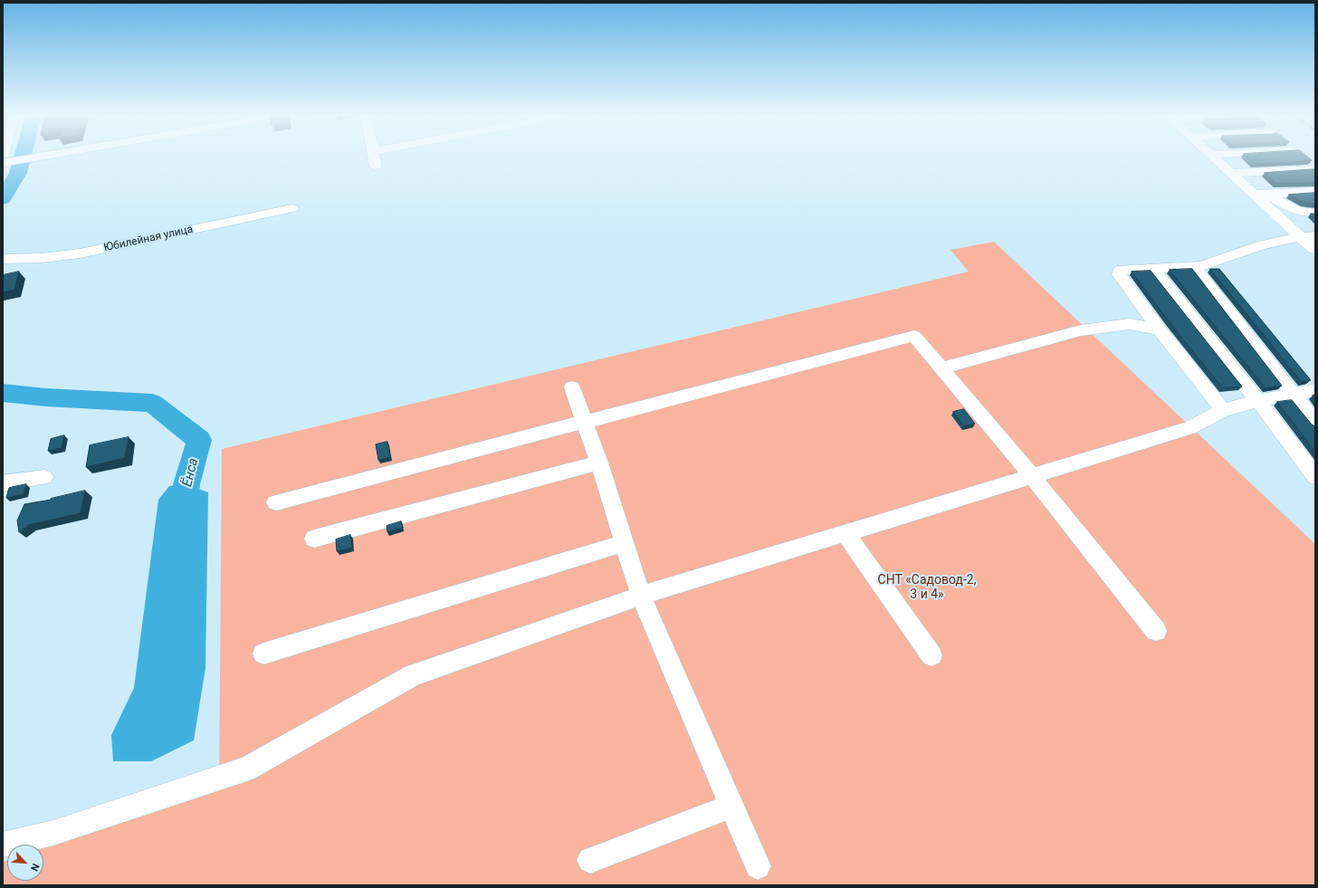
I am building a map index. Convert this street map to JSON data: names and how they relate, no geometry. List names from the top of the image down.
{
  "streets": {
    "street": ["Юбилейная улица"]
  },
  "water": ["Ёнса"],
  "parks": ["СНТ «Садовод-2, 3 и 4»"],
  "north": "bottom right"
}
